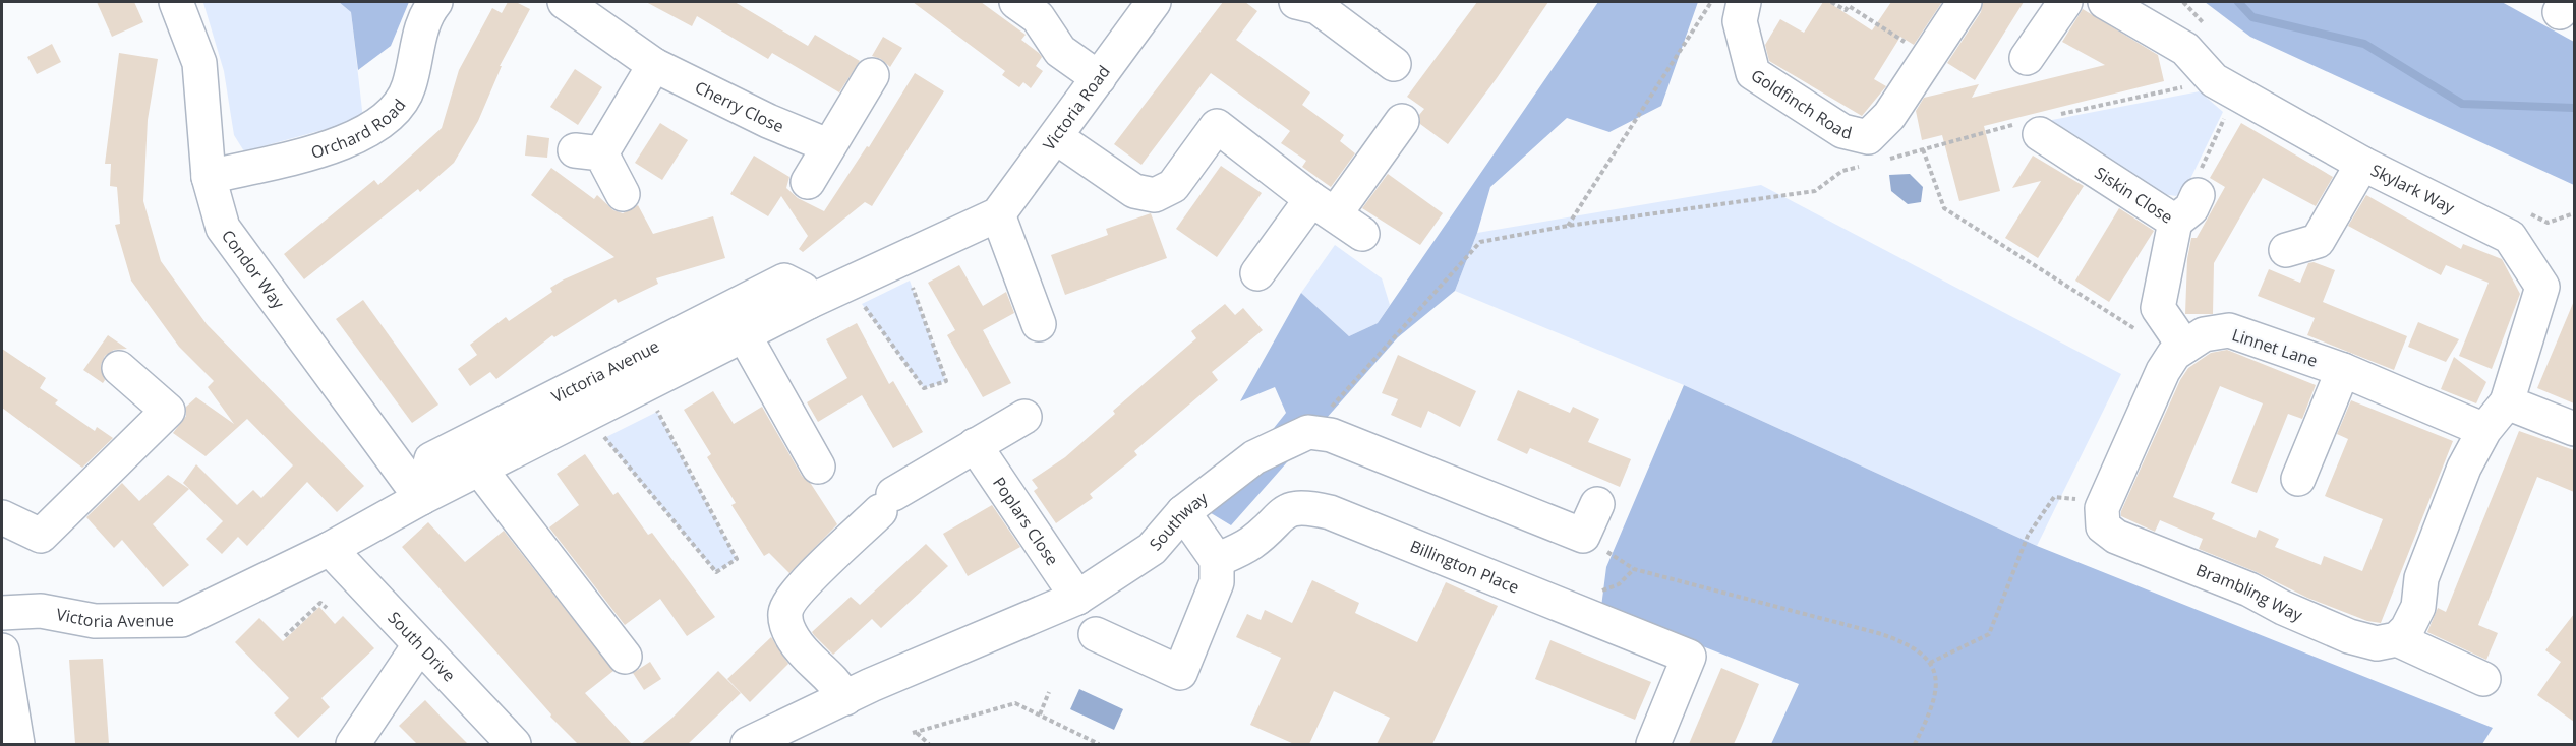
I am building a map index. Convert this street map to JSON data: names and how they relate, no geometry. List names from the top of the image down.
{
  "streets": {
    "street": [
      "Goldfinch Road",
      "Cherry Close",
      "Victoria Road",
      "Orchard Road",
      "Skylark Way",
      "Siskin Close",
      "Condor Way",
      "Linnet Lane",
      "Victoria Avenue",
      "Poplars Close",
      "Southway",
      "Billington Place",
      "Brambling Way",
      "South Drive"
    ]
  },
  "crossings": [
    ["Victoria Road", "Victoria Avenue"],
    ["Orchard Road", "Condor Way"],
    ["Siskin Close", "Linnet Lane"],
    ["Condor Way", "Victoria Avenue"],
    ["Victoria Avenue", "South Drive"],
    ["Poplars Close", "Southway"]
  ]
}
